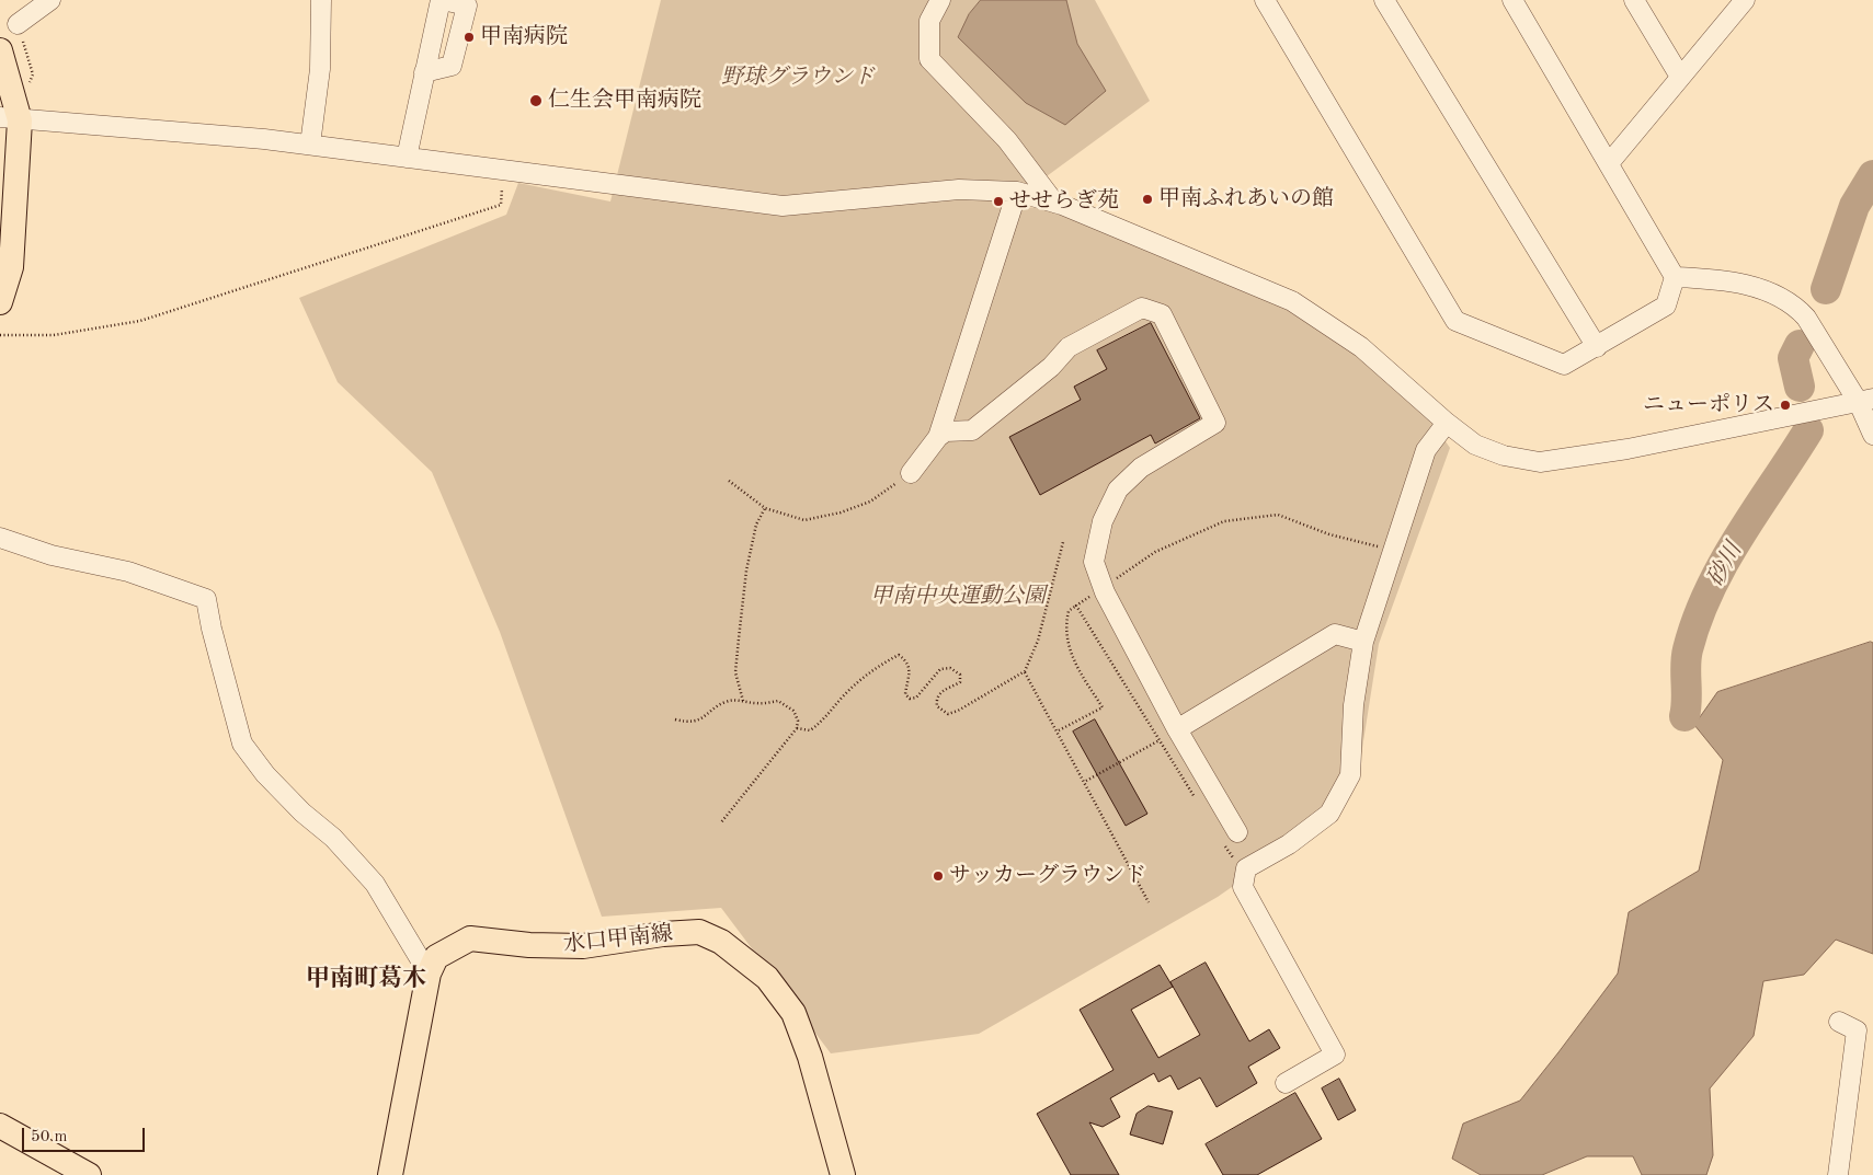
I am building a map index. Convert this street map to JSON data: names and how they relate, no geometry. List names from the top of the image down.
{
  "streets": {
    "main road": ["水口甲南線"]
  },
  "districts": ["甲南町葛木"],
  "water": ["砂川"],
  "parks": ["野球グラウンド", "甲南中央運動公園"],
  "places": [
    "甲南病院",
    "仁生会甲南病院",
    "甲南ふれあいの館",
    "せせらぎ苑",
    "ニューポリス",
    "サッカーグラウンド"
  ],
  "scale_bar": "50 m"
}
